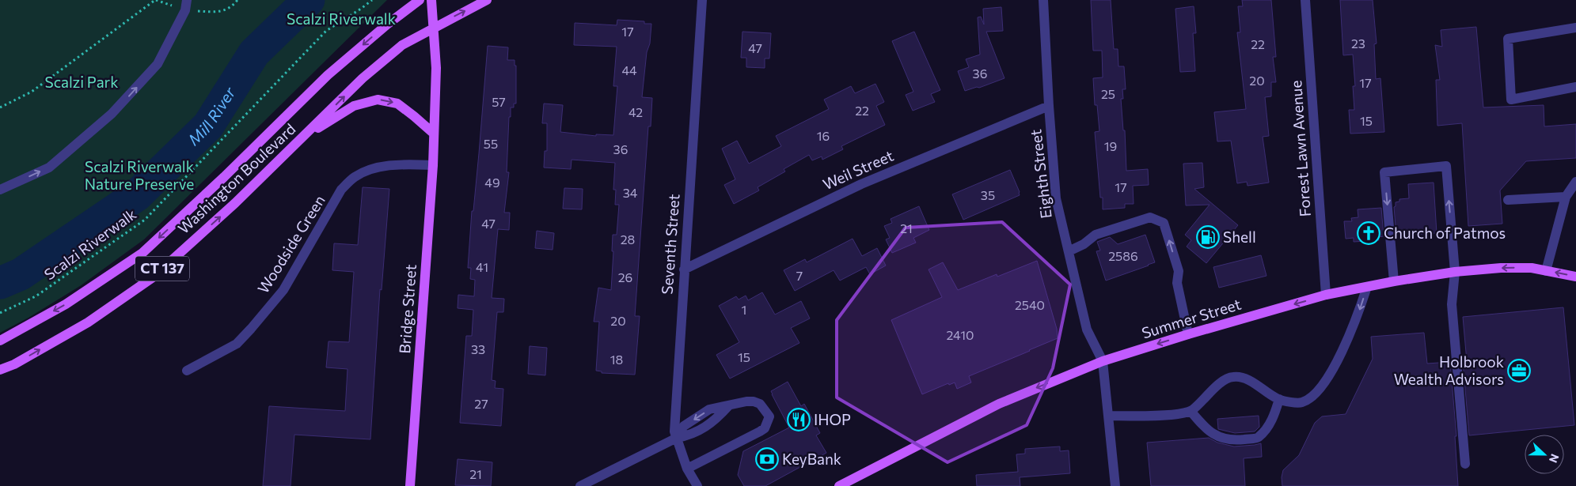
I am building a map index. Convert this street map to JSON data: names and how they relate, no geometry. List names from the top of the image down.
{
  "streets": {
    "main road": [
      "Washington Boulevard",
      "CT 137",
      "Bridge Street",
      "Summer Street"
    ],
    "street": [
      "Forest Lawn Avenue",
      "Weil Street",
      "Eighth Street",
      "Woodside Green",
      "Seventh Street"
    ],
    "path": ["Scalzi Riverwalk"]
  },
  "crossings": [
    ["Forest Lawn Avenue", "Summer Street"],
    ["Weil Street", "Eighth Street"],
    ["Weil Street", "Seventh Street"],
    ["Eighth Street", "Summer Street"],
    ["Washington Boulevard", "Bridge Street"],
    ["Woodside Green", "Bridge Street"]
  ],
  "one_way": ["Summer Street"],
  "water": ["Mill River"],
  "parks": ["Scalzi Riverwalk", "Scalzi Park", "Scalzi Riverwalk Nature Preserve"],
  "places": {
    "church": ["Church of Patmos"],
    "fuel station": ["Shell"],
    "office": ["Holbrook Wealth Advisors"],
    "restaurant": ["IHOP"],
    "bank": ["KeyBank"]
  },
  "house_numbers": [
    "17",
    "23",
    "22",
    "47",
    "44",
    "36",
    "20",
    "17",
    "25",
    "57",
    "22",
    "42",
    "15",
    "16",
    "55",
    "19",
    "36",
    "49",
    "17",
    "34",
    "35",
    "47",
    "21",
    "28",
    "2586",
    "41",
    "7",
    "26",
    "2540",
    "1",
    "20",
    "2410",
    "33",
    "15",
    "18",
    "27",
    "21"
  ],
  "north": "right"
}
